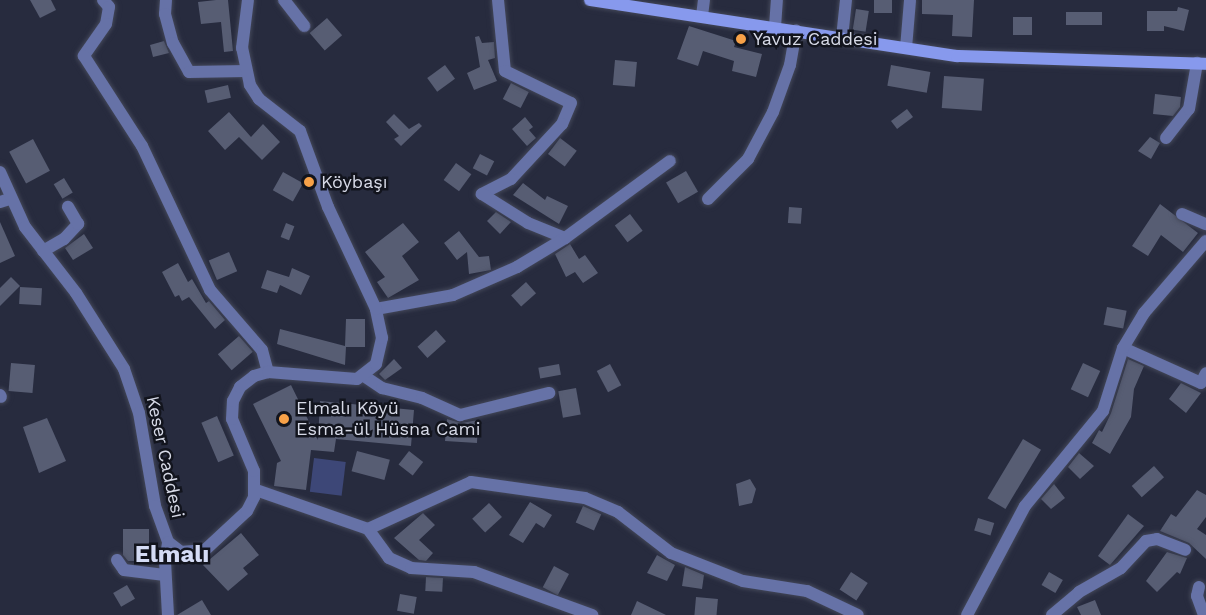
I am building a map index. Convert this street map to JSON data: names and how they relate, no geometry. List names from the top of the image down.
{
  "streets": {
    "street": ["Keser Caddesi"]
  },
  "districts": ["Elmalı"],
  "places": ["Yavuz Caddesi", "Köybaşı", "Elmalı Köyü Esma-ül Hüsna Cami"]
}
